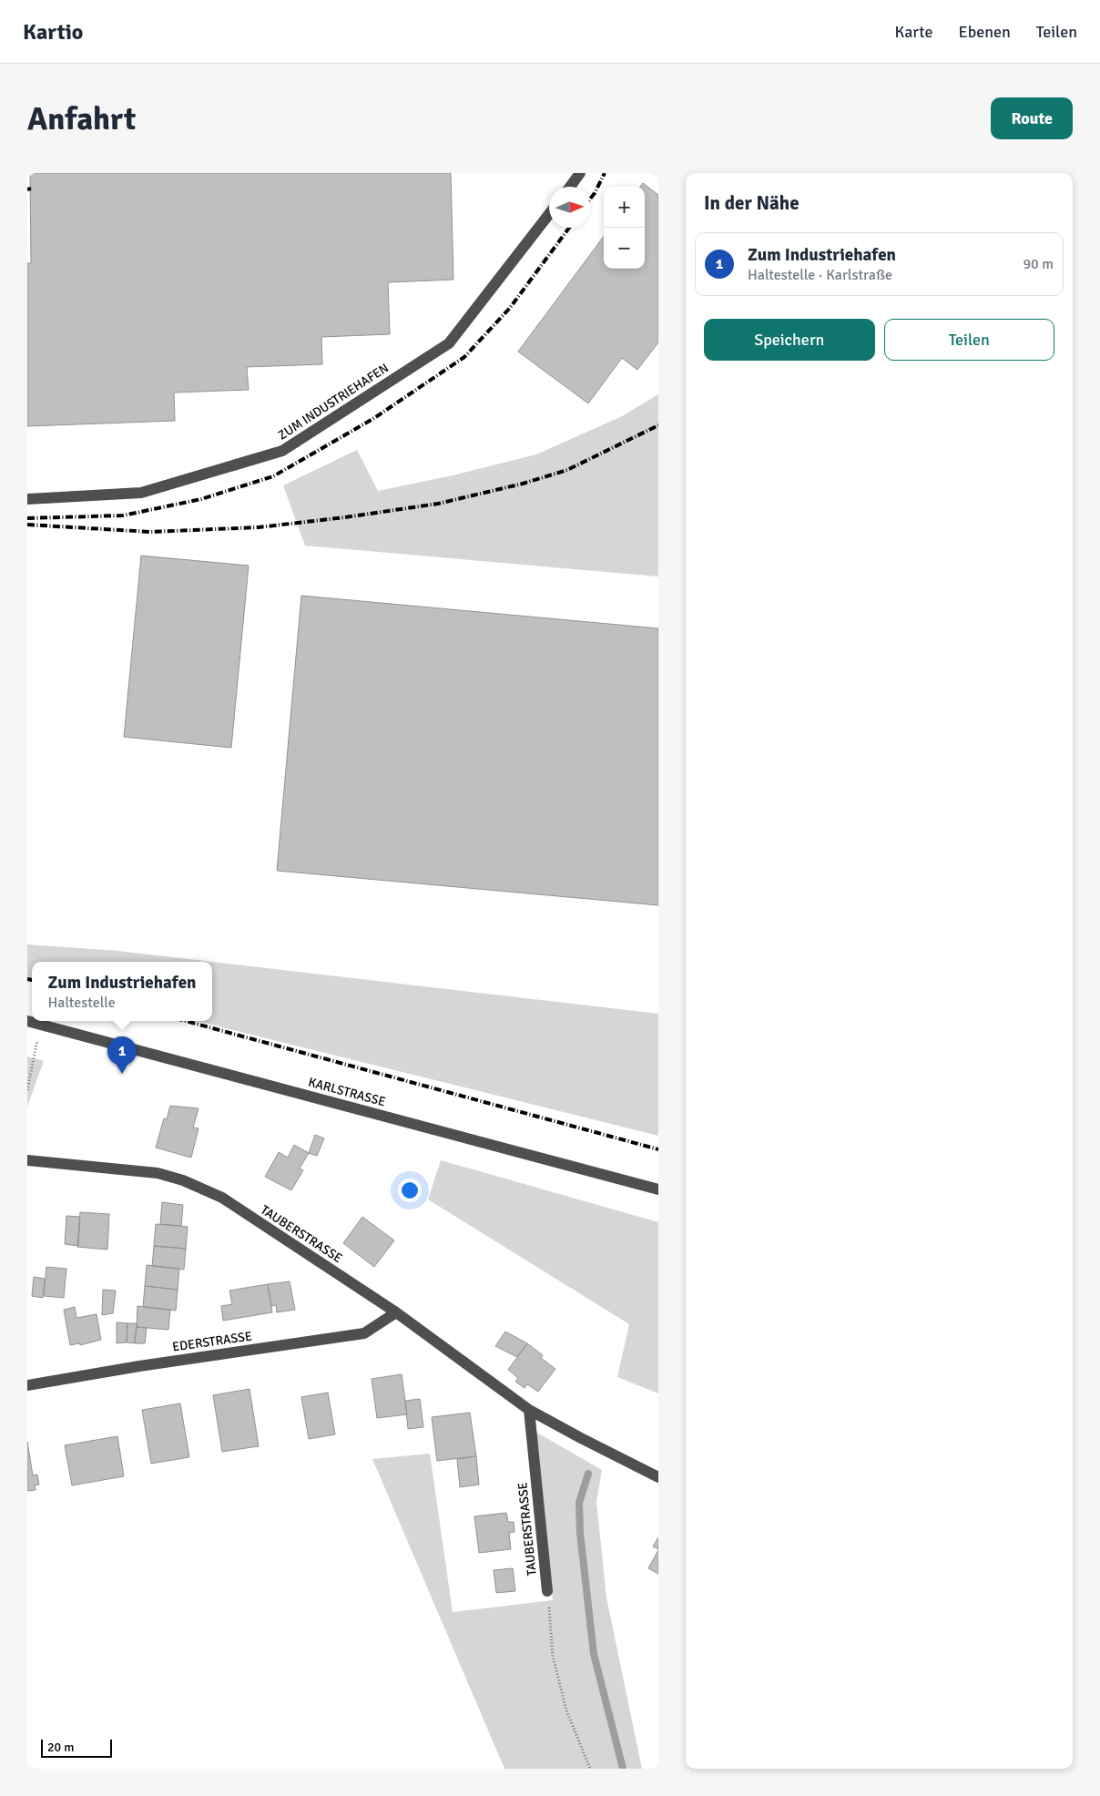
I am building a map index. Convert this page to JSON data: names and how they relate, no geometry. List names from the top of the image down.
{
  "streets": {
    "street": [
      "ZUM INDUSTRIEHAFEN",
      "KARLSTRASSE",
      "TAUBERSTRASSE",
      "EDERSTRASSE"
    ]
  },
  "crossings": [
    ["TAUBERSTRASSE", "EDERSTRASSE"]
  ],
  "scale_bar": "20 m",
  "north": "right",
  "page": {
    "header": "Kartio",
    "nav": ["Karte", "Ebenen", "Teilen"],
    "buttons": [
      "Route",
      ["Speichern", "Teilen"]
    ],
    "title": "Anfahrt",
    "heading": "In der Nähe",
    "map_buttons": ["+", "−"],
    "list": [
      {
        "mark": "1",
        "name": "Zum Industriehafen",
        "note": "Haltestelle · Karlstraße",
        "value": "90 m"
      }
    ],
    "popup": ["Zum Industriehafen", "Haltestelle"],
    "pins": "1",
    "scale": "20 m"
  }
}
